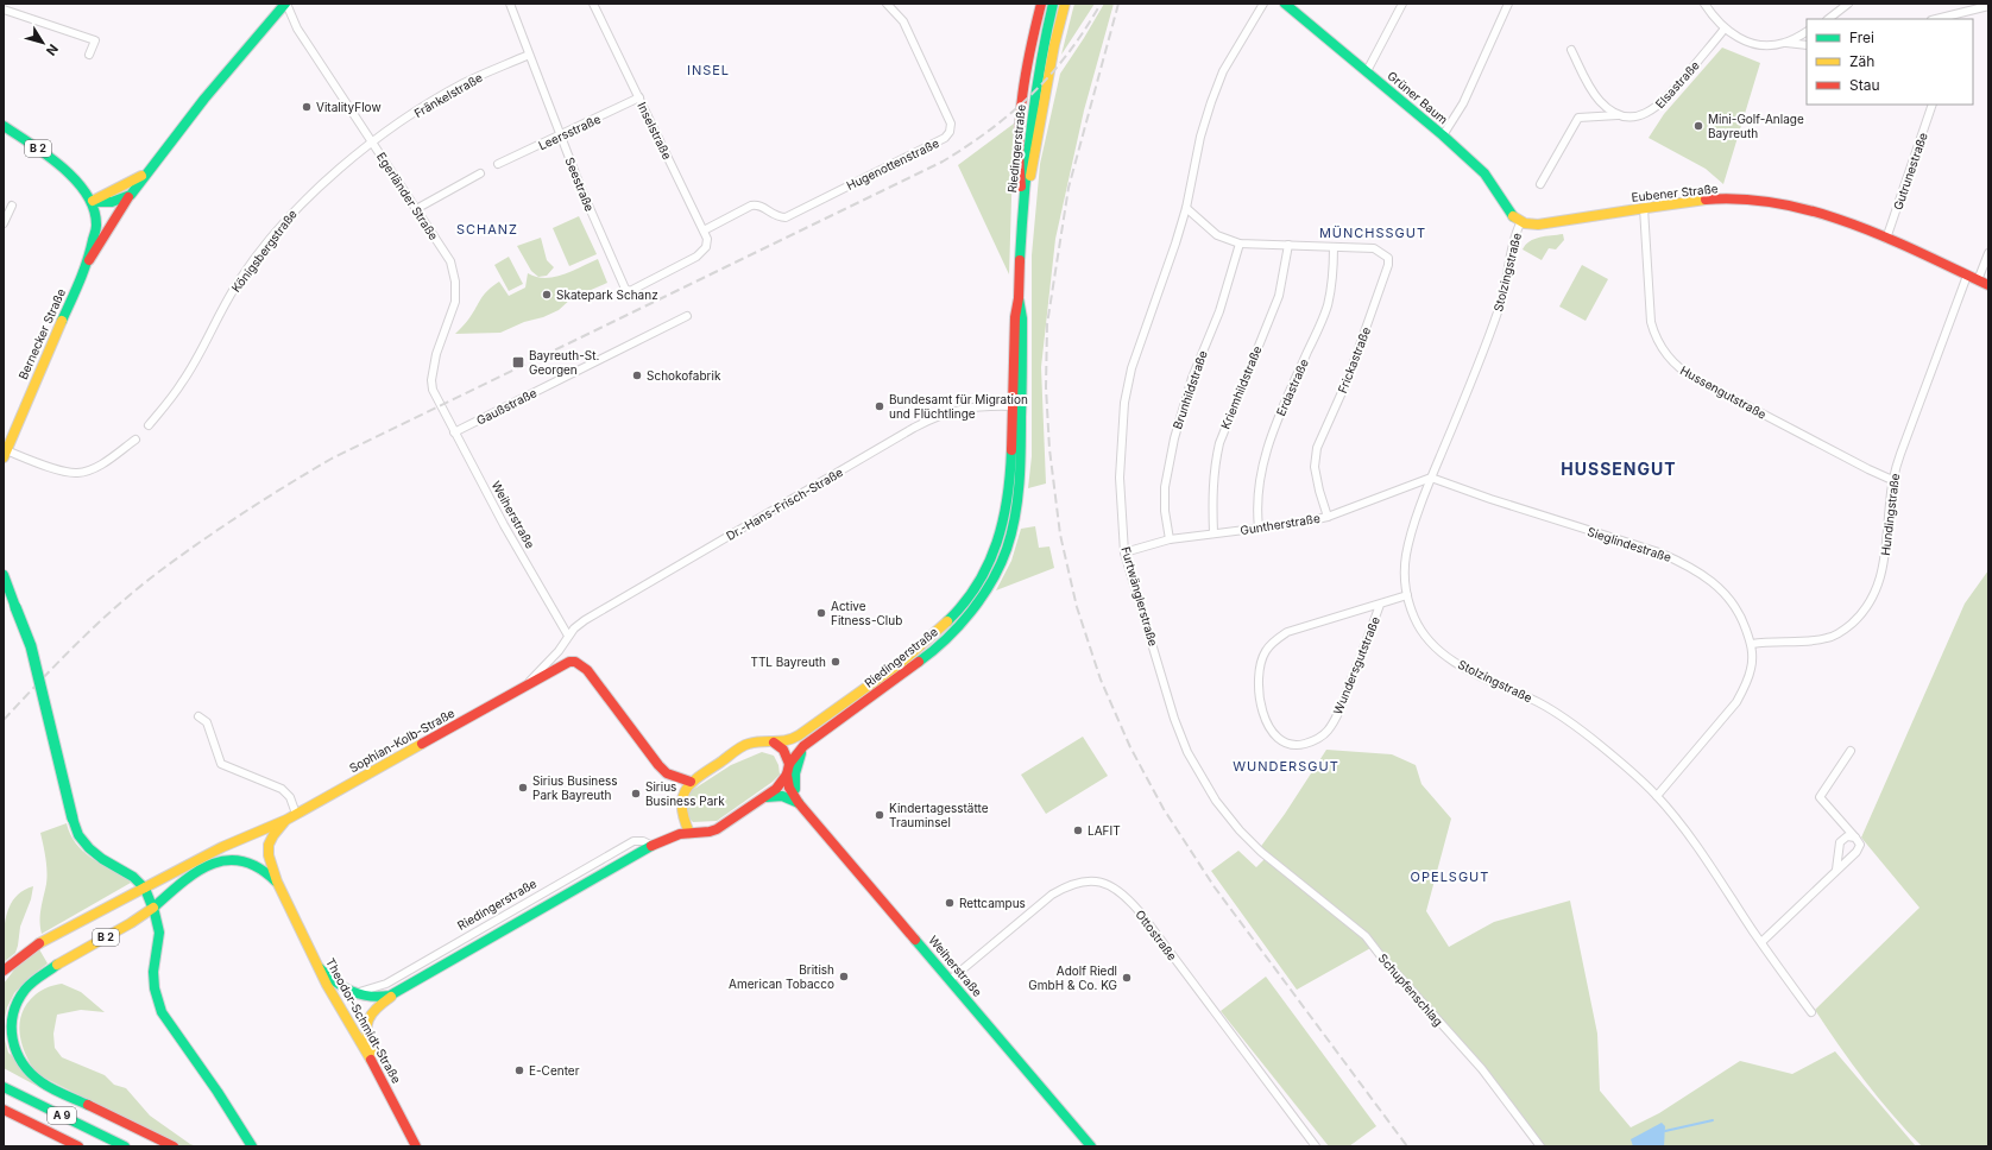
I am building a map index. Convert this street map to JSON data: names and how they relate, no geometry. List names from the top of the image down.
{
  "streets": {
    "main road": [
      "Grüner Baum",
      "B 2",
      "Riedingerstraße",
      "Eubener Straße",
      "Bernecker Straße",
      "Weiherstraße",
      "Sophian-Kolb-Straße",
      "Theodor-Schmidt-Straße",
      "A 9"
    ],
    "street": [
      "Elsastraße",
      "Fränkelstraße",
      "Inselstraße",
      "Leersstraße",
      "Hugenottenstraße",
      "Gutrunestraße",
      "Seestraße",
      "Egerländer Straße",
      "Königsbergstraße",
      "Stolzingstraße",
      "Frickastraße",
      "Kriemhildstraße",
      "Erdastraße",
      "Brunhildstraße",
      "Hussengutstraße",
      "Gaußstraße",
      "Dr.-Hans-Frisch-Straße",
      "Hundingstraße",
      "Guntherstraße",
      "Sieglindestraße",
      "Furtwänglerstraße",
      "Wundersgutstraße",
      "Ottostraße",
      "Schupfenschlag"
    ]
  },
  "crossings": [
    ["Fränkelstraße", "Seestraße"],
    ["Fränkelstraße", "Egerländer Straße"],
    ["Fränkelstraße", "Königsbergstraße"],
    ["Grüner Baum", "Eubener Straße"],
    ["Grüner Baum", "Stolzingstraße"],
    ["Inselstraße", "Leersstraße"],
    ["Inselstraße", "Hugenottenstraße"],
    ["Inselstraße", "Seestraße"],
    ["Leersstraße", "Seestraße"],
    ["B 2", "Bernecker Straße"],
    ["B 2", "Sophian-Kolb-Straße"],
    ["Riedingerstraße", "Dr.-Hans-Frisch-Straße"],
    ["Riedingerstraße", "Weiherstraße"],
    ["Riedingerstraße", "Theodor-Schmidt-Straße"],
    ["Hugenottenstraße", "Seestraße"],
    ["Gutrunestraße", "Eubener Straße"],
    ["Eubener Straße", "Stolzingstraße"],
    ["Eubener Straße", "Hussengutstraße"],
    ["Eubener Straße", "Hundingstraße"],
    ["Egerländer Straße", "Königsbergstraße"],
    ["Egerländer Straße", "Weiherstraße"],
    ["Stolzingstraße", "Guntherstraße"],
    ["Stolzingstraße", "Sieglindestraße"],
    ["Stolzingstraße", "Wundersgutstraße"],
    ["Frickastraße", "Erdastraße"],
    ["Frickastraße", "Guntherstraße"],
    ["Kriemhildstraße", "Guntherstraße"],
    ["Erdastraße", "Guntherstraße"],
    ["Brunhildstraße", "Guntherstraße"],
    ["Hussengutstraße", "Hundingstraße"],
    ["Gaußstraße", "Weiherstraße"],
    ["Dr.-Hans-Frisch-Straße", "Weiherstraße"],
    ["Weiherstraße", "Ottostraße"],
    ["Hundingstraße", "Sieglindestraße"],
    ["Guntherstraße", "Sieglindestraße"],
    ["Guntherstraße", "Furtwänglerstraße"],
    ["Furtwänglerstraße", "Schupfenschlag"]
  ],
  "districts": [
    "INSEL",
    "SCHANZ",
    "MÜNCHSSGUT",
    "HUSSENGUT",
    "WUNDERSGUT",
    "OPELSGUT"
  ],
  "places": {
    "other": [
      "VitalityFlow",
      "Mini-Golf-Anlage Bayreuth",
      "Skatepark Schanz",
      "Schokofabrik",
      "Bundesamt für Migration und Flüchtlinge",
      "Active Fitness-Club",
      "TTL Bayreuth",
      "Sirius Business Park Bayreuth",
      "Sirius Business Park",
      "Kindertagesstätte Trauminsel",
      "LAFIT",
      "Rettcampus",
      "British American Tobacco",
      "Adolf Riedl GmbH & Co. KG",
      "E-Center"
    ],
    "transit": ["Bayreuth-St. Georgen"]
  },
  "legend": ["Frei", "Zäh", "Stau"],
  "north": "bottom right"
}
